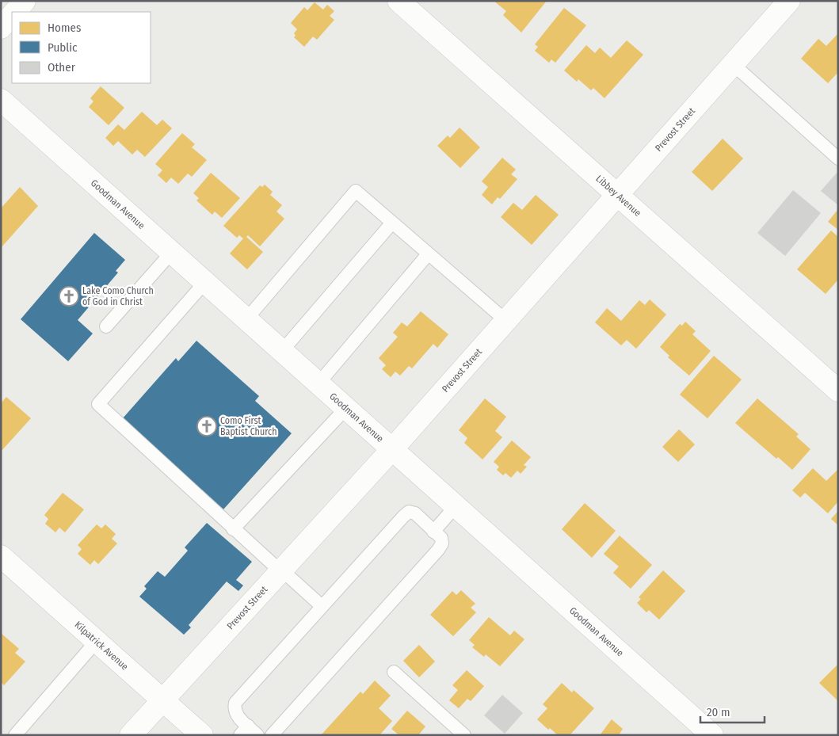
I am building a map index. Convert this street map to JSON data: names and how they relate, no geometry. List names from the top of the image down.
{
  "streets": {
    "street": [
      "Prevost Street",
      "Libbey Avenue",
      "Goodman Avenue",
      "Kilpatrick Avenue"
    ]
  },
  "crossings": [
    ["Prevost Street", "Libbey Avenue"],
    ["Prevost Street", "Goodman Avenue"],
    ["Prevost Street", "Kilpatrick Avenue"]
  ],
  "places": {
    "church": ["Lake Como Church of God in Christ", "Como First Baptist Church"]
  },
  "legend": ["Homes", "Public", "Other"],
  "scale_bar": "20 m"
}
